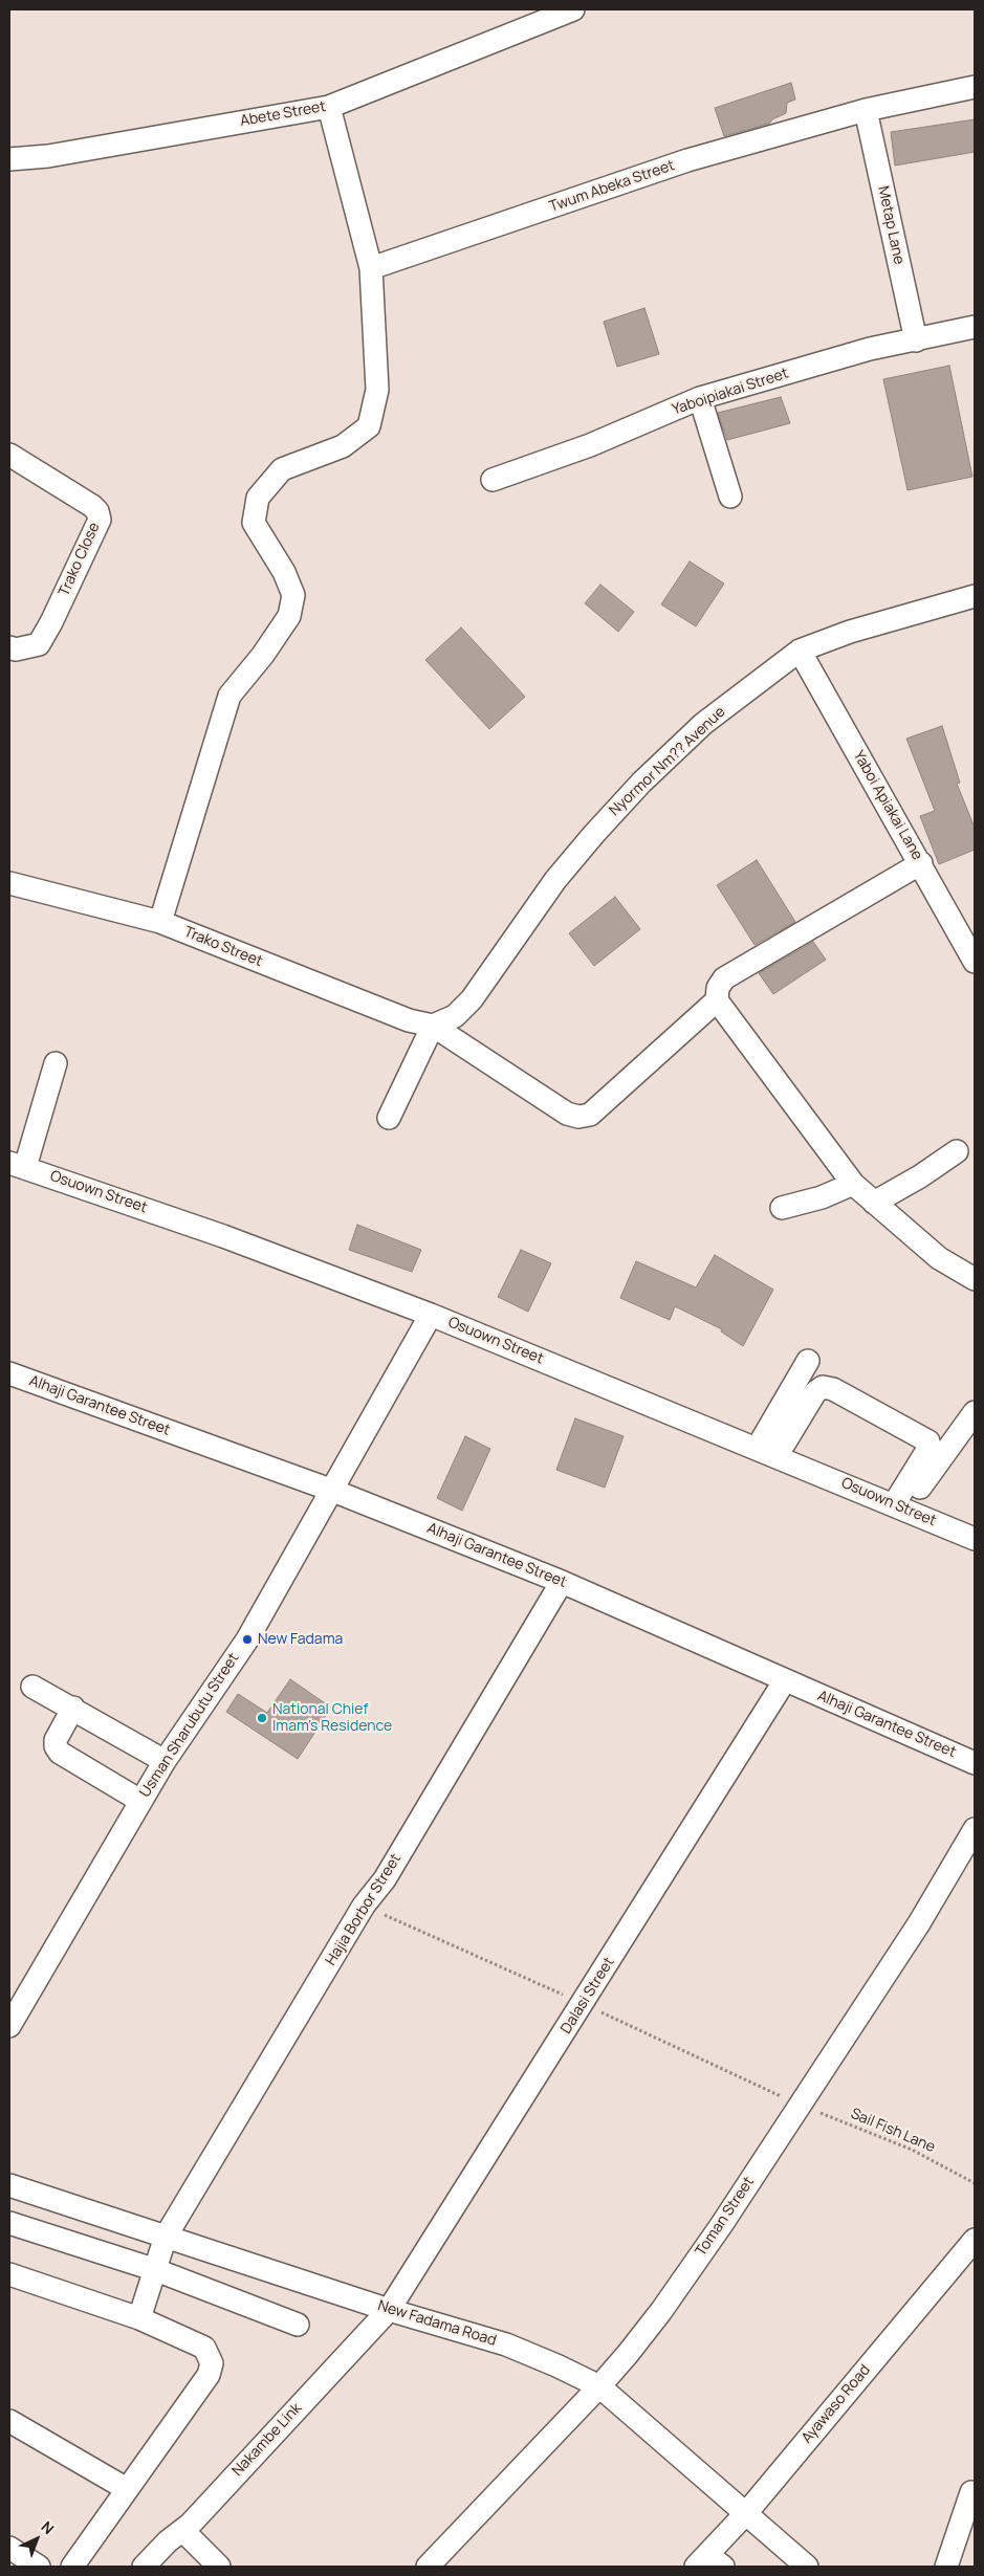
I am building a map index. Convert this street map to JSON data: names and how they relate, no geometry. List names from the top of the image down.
{
  "streets": {
    "street": [
      "Abete Street",
      "Twum Abeka Street",
      "Metap Lane",
      "Yaboipiakai Street",
      "Trako Close",
      "Nyormor Nm?? Avenue",
      "Yaboi Apiakai Lane",
      "Trako Street",
      "Osuown Street",
      "Alhaji Garantee Street",
      "Usman Sharubutu Street",
      "Hajia Borbor Street",
      "Dalasi Street",
      "Toman Street",
      "New Fadama Road",
      "Ayawaso Road",
      "Nakambe Link"
    ],
    "path": ["Sail Fish Lane"]
  },
  "crossings": [
    ["Twum Abeka Street", "Metap Lane"],
    ["Metap Lane", "Yaboipiakai Street"],
    ["Nyormor Nm?? Avenue", "Yaboi Apiakai Lane"],
    ["Nyormor Nm?? Avenue", "Trako Street"],
    ["Osuown Street", "Usman Sharubutu Street"],
    ["Alhaji Garantee Street", "Usman Sharubutu Street"],
    ["Alhaji Garantee Street", "Hajia Borbor Street"],
    ["Alhaji Garantee Street", "Dalasi Street"],
    ["Hajia Borbor Street", "New Fadama Road"],
    ["Dalasi Street", "New Fadama Road"],
    ["Dalasi Street", "Nakambe Link"],
    ["Sail Fish Lane", "Toman Street"],
    ["Toman Street", "New Fadama Road"],
    ["New Fadama Road", "Ayawaso Road"],
    ["New Fadama Road", "Nakambe Link"]
  ],
  "places": ["New Fadama", "National Chief Imam's Residence"],
  "north": "top right"
}
